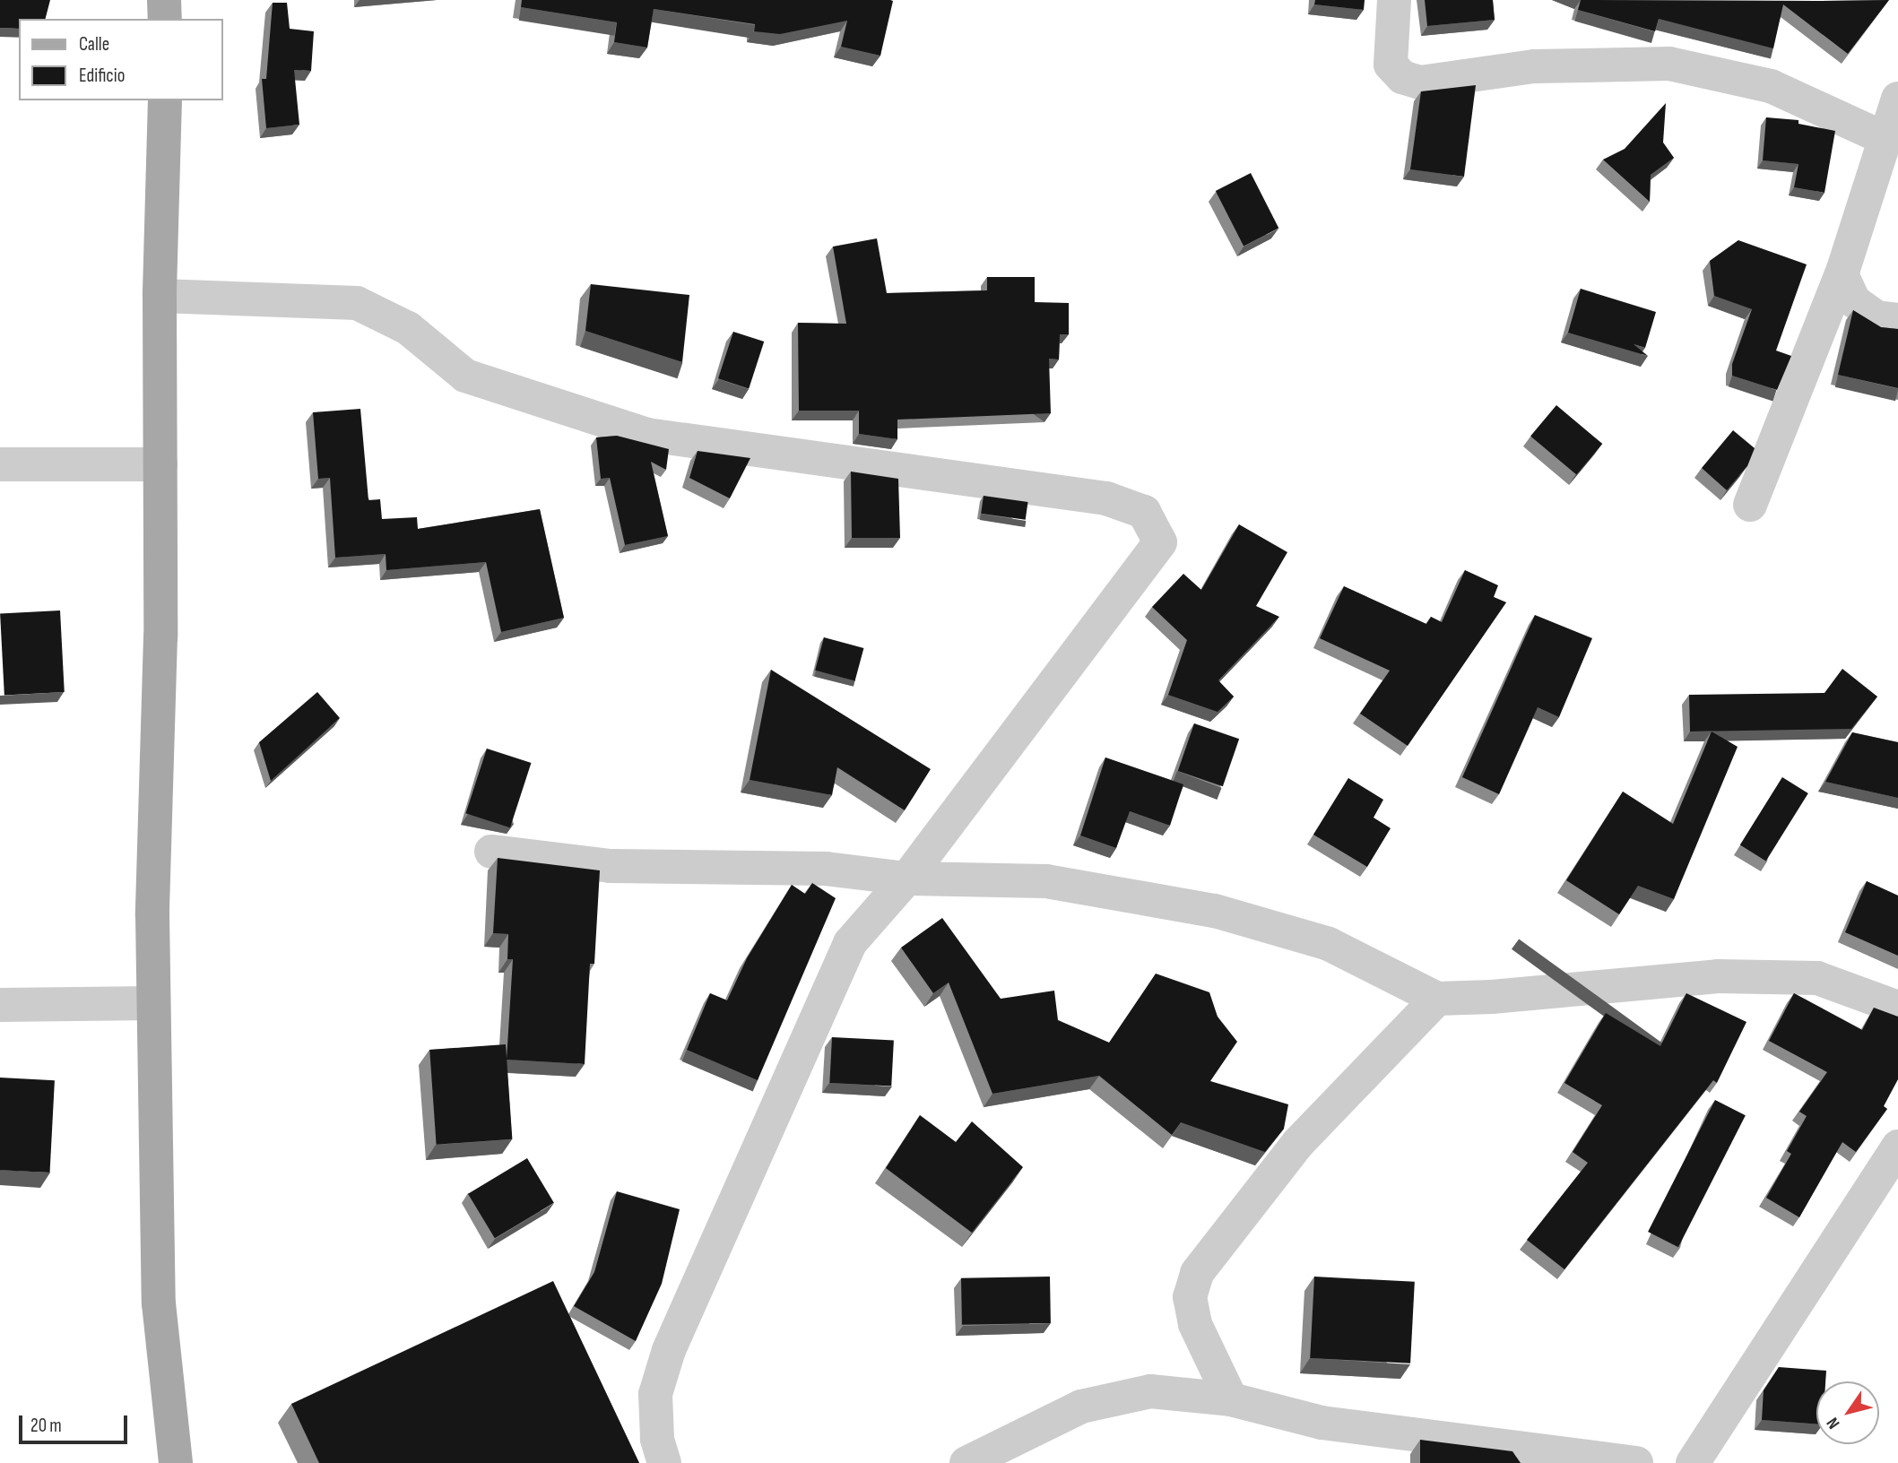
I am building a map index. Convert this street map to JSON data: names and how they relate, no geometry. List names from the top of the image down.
{
  "legend": ["Calle", "Edificio"],
  "scale_bar": "20 m",
  "north": "bottom left"
}
